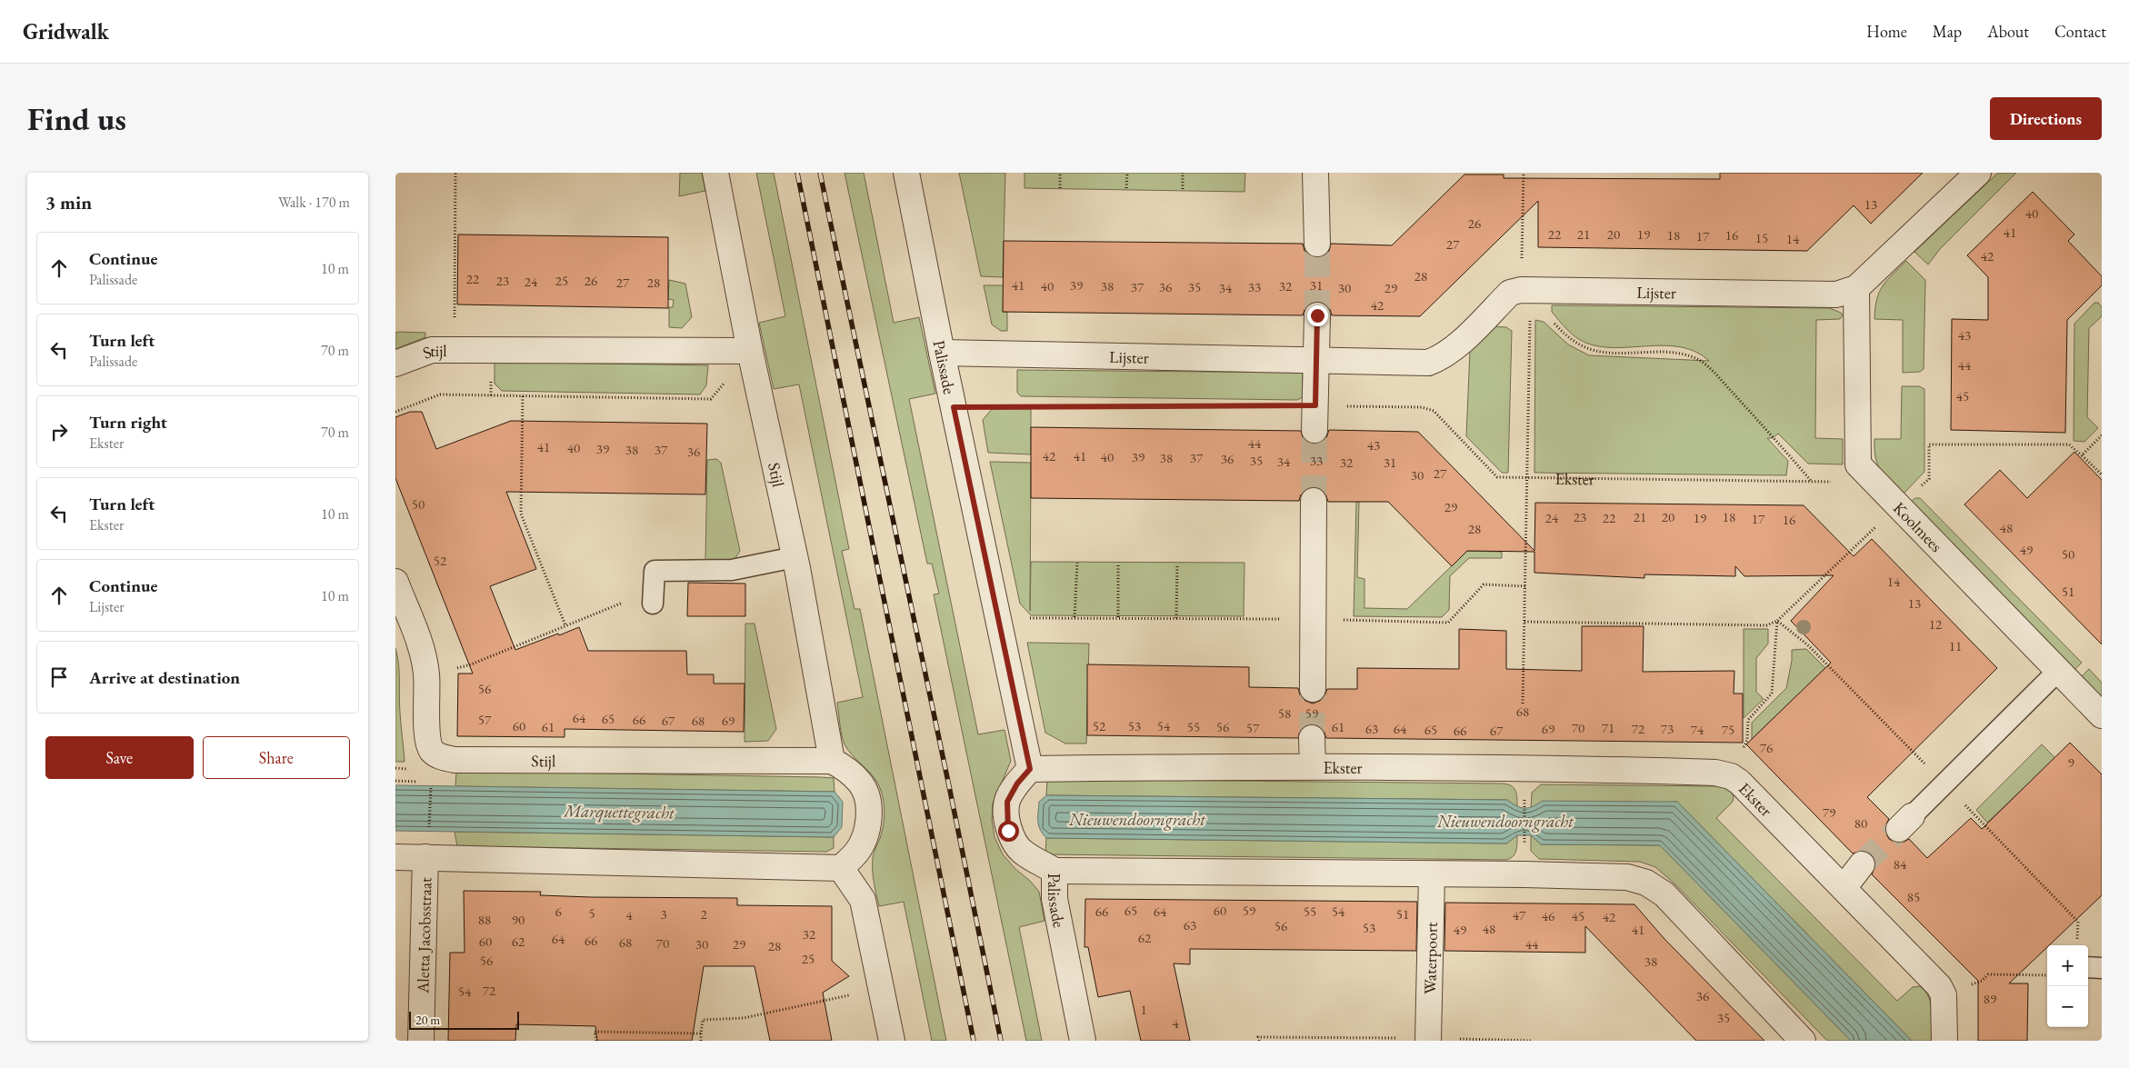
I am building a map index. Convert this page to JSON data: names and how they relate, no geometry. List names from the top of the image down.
{
  "streets": {
    "street": [
      "Lijster",
      "Stijl",
      "Palissade",
      "Ekster",
      "Koolmees",
      "Aletta Jacobsstraat",
      "Waterpoort"
    ]
  },
  "crossings": [
    ["Lijster", "Palissade"],
    ["Palissade", "Ekster"],
    ["Ekster", "Koolmees"]
  ],
  "water": ["Marquettegracht", "Nieuwendoorngracht"],
  "house_numbers": [
    "13",
    "40",
    "26",
    "41",
    "22",
    "21",
    "20",
    "19",
    "18",
    "16",
    "17",
    "15",
    "14",
    "27",
    "42",
    "28",
    "22",
    "23",
    "25",
    "26",
    "24",
    "27",
    "28",
    "41",
    "39",
    "31",
    "40",
    "38",
    "32",
    "37",
    "36",
    "35",
    "33",
    "34",
    "30",
    "29",
    "42",
    "43",
    "44",
    "45",
    "44",
    "43",
    "41",
    "40",
    "39",
    "38",
    "37",
    "36",
    "42",
    "41",
    "40",
    "39",
    "38",
    "37",
    "36",
    "35",
    "33",
    "34",
    "32",
    "31",
    "27",
    "30",
    "50",
    "29",
    "23",
    "21",
    "20",
    "18",
    "24",
    "22",
    "19",
    "17",
    "16",
    "48",
    "28",
    "49",
    "50",
    "52",
    "14",
    "51",
    "13",
    "12",
    "11",
    "56",
    "68",
    "58",
    "59",
    "64",
    "65",
    "57",
    "66",
    "67",
    "68",
    "69",
    "60",
    "52",
    "53",
    "54",
    "61",
    "55",
    "56",
    "61",
    "57",
    "70",
    "71",
    "63",
    "64",
    "69",
    "72",
    "73",
    "65",
    "74",
    "75",
    "66",
    "67",
    "76",
    "9",
    "79",
    "80",
    "84",
    "85",
    "65",
    "60",
    "59",
    "6",
    "66",
    "64",
    "55",
    "54",
    "5",
    "3",
    "2",
    "51",
    "4",
    "47",
    "46",
    "45",
    "42",
    "88",
    "90",
    "63",
    "56",
    "53",
    "48",
    "49",
    "41",
    "32",
    "62",
    "64",
    "66",
    "60",
    "62",
    "68",
    "70",
    "30",
    "29",
    "44",
    "28",
    "25",
    "56",
    "38",
    "72",
    "54",
    "36",
    "89",
    "1",
    "35",
    "4"
  ],
  "scale_bar": "20 m",
  "page": {
    "header": "Gridwalk",
    "nav": [
      "Home",
      "Map",
      "About",
      "Contact"
    ],
    "buttons": [
      "Directions",
      ["Save", "Share"]
    ],
    "title": "Find us",
    "heading": ["3 min", "Walk · 170 m"],
    "list": [
      ["Continue", "Palissade", "10 m"],
      ["Turn left", "Palissade", "70 m"],
      ["Turn right", "Ekster", "70 m"],
      ["Turn left", "Ekster", "10 m"],
      ["Continue", "Lijster", "10 m"],
      "Arrive at destination"
    ],
    "map_buttons": ["+", "−"],
    "scale": "20 m"
  }
}
